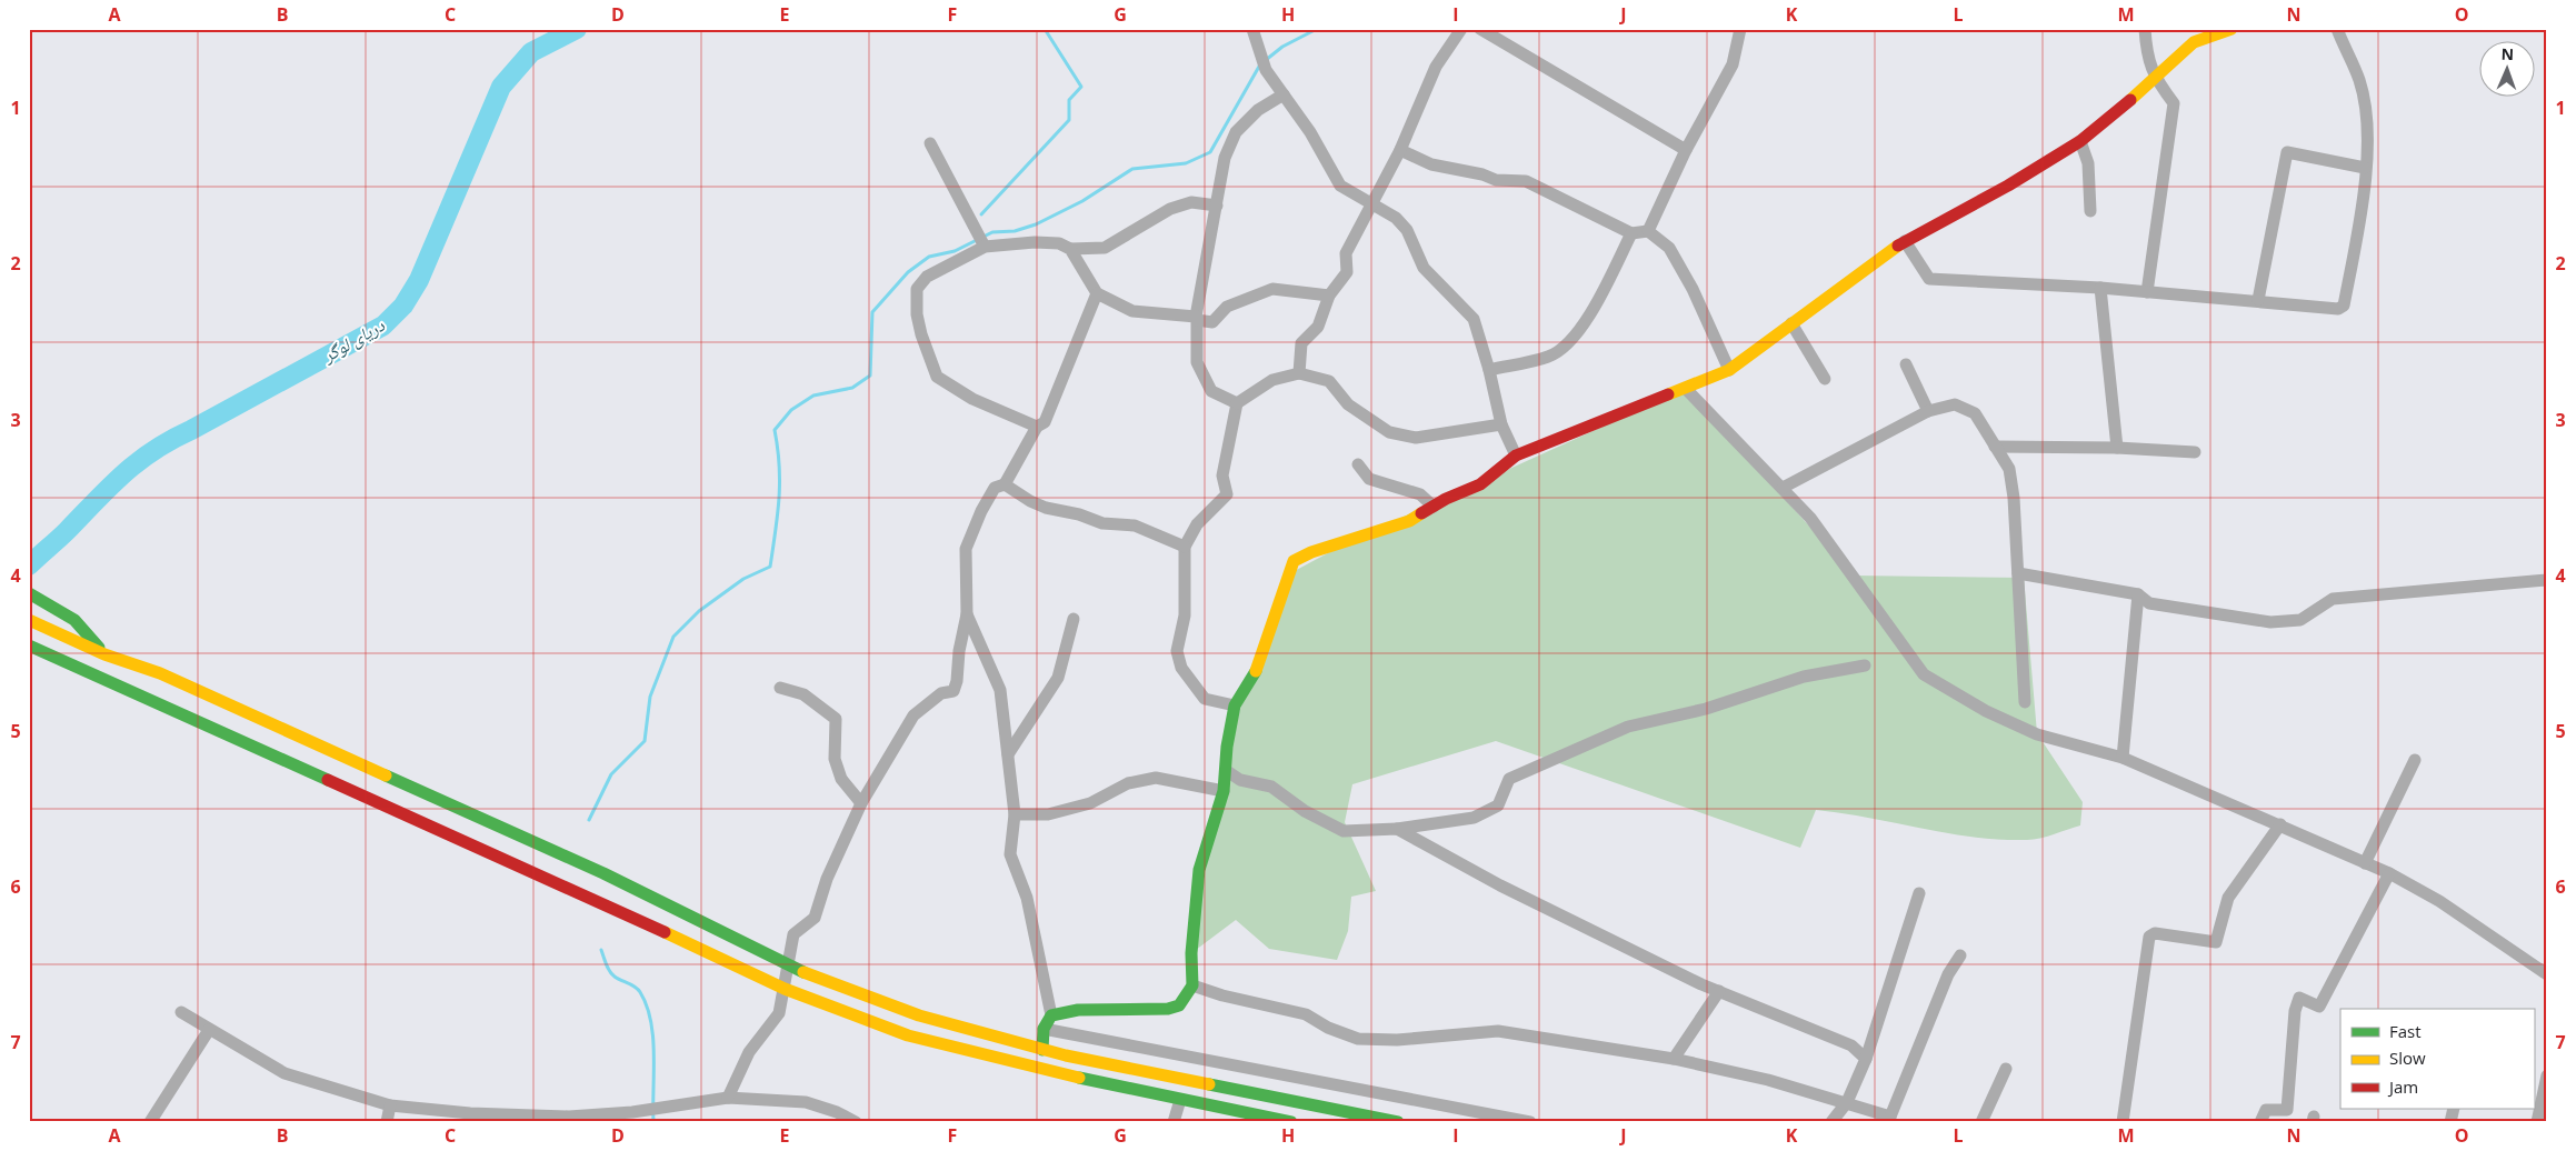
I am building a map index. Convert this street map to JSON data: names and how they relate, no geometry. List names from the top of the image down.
{
  "water": ["دریای لوگر"],
  "legend": ["Fast", "Slow", "Jam"],
  "north": "top",
  "grid": {
    "columns": [
      "A",
      "B",
      "C",
      "D",
      "E",
      "F",
      "G",
      "H",
      "I",
      "J",
      "K",
      "L",
      "M",
      "N",
      "O"
    ],
    "rows": [
      "1",
      "2",
      "3",
      "4",
      "5",
      "6",
      "7"
    ]
  }
}
